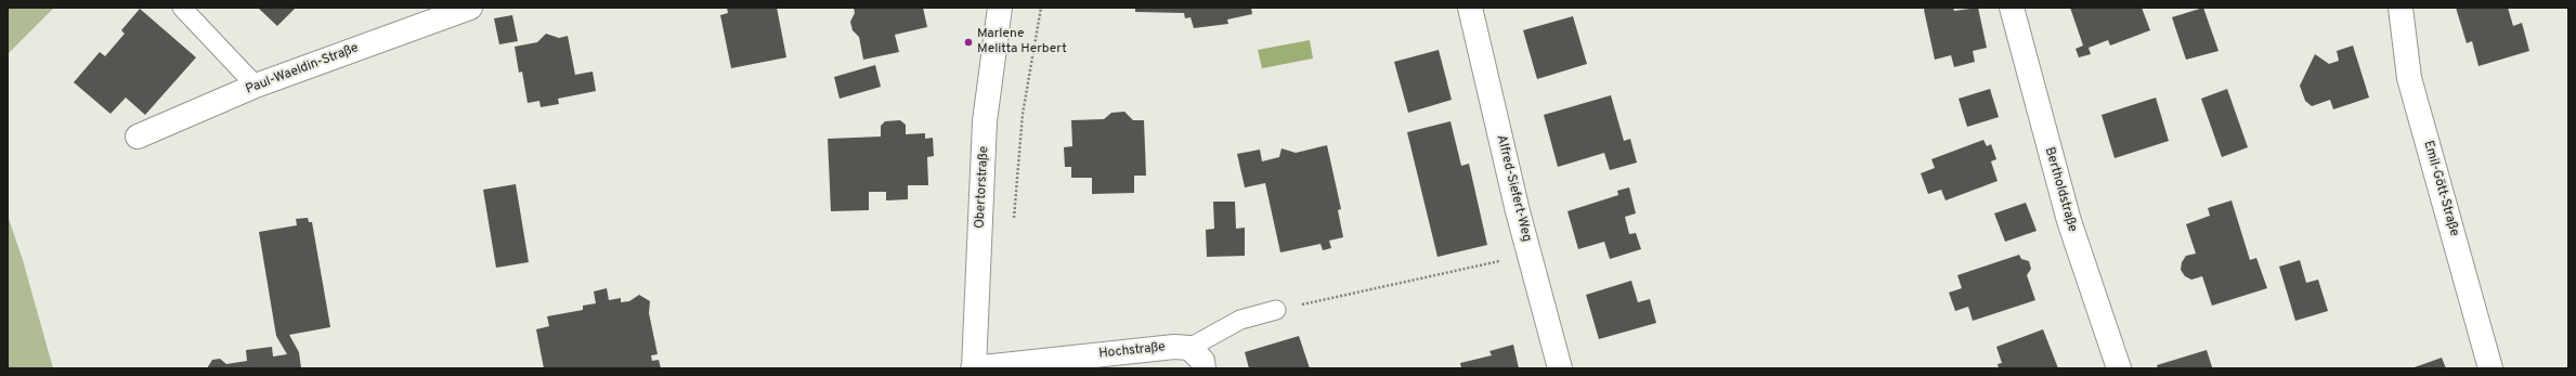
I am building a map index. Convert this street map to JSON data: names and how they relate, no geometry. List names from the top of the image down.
{
  "streets": {
    "street": [
      "Paul-Waeldin-Straße",
      "Obertorstraße",
      "Alfred-Siefert-Weg",
      "Emil-Gött-Straße",
      "Bertholdstraße",
      "Hochstraße"
    ]
  },
  "crossings": [
    ["Obertorstraße", "Hochstraße"]
  ],
  "places": ["Marlene Melitta Herbert"]
}
